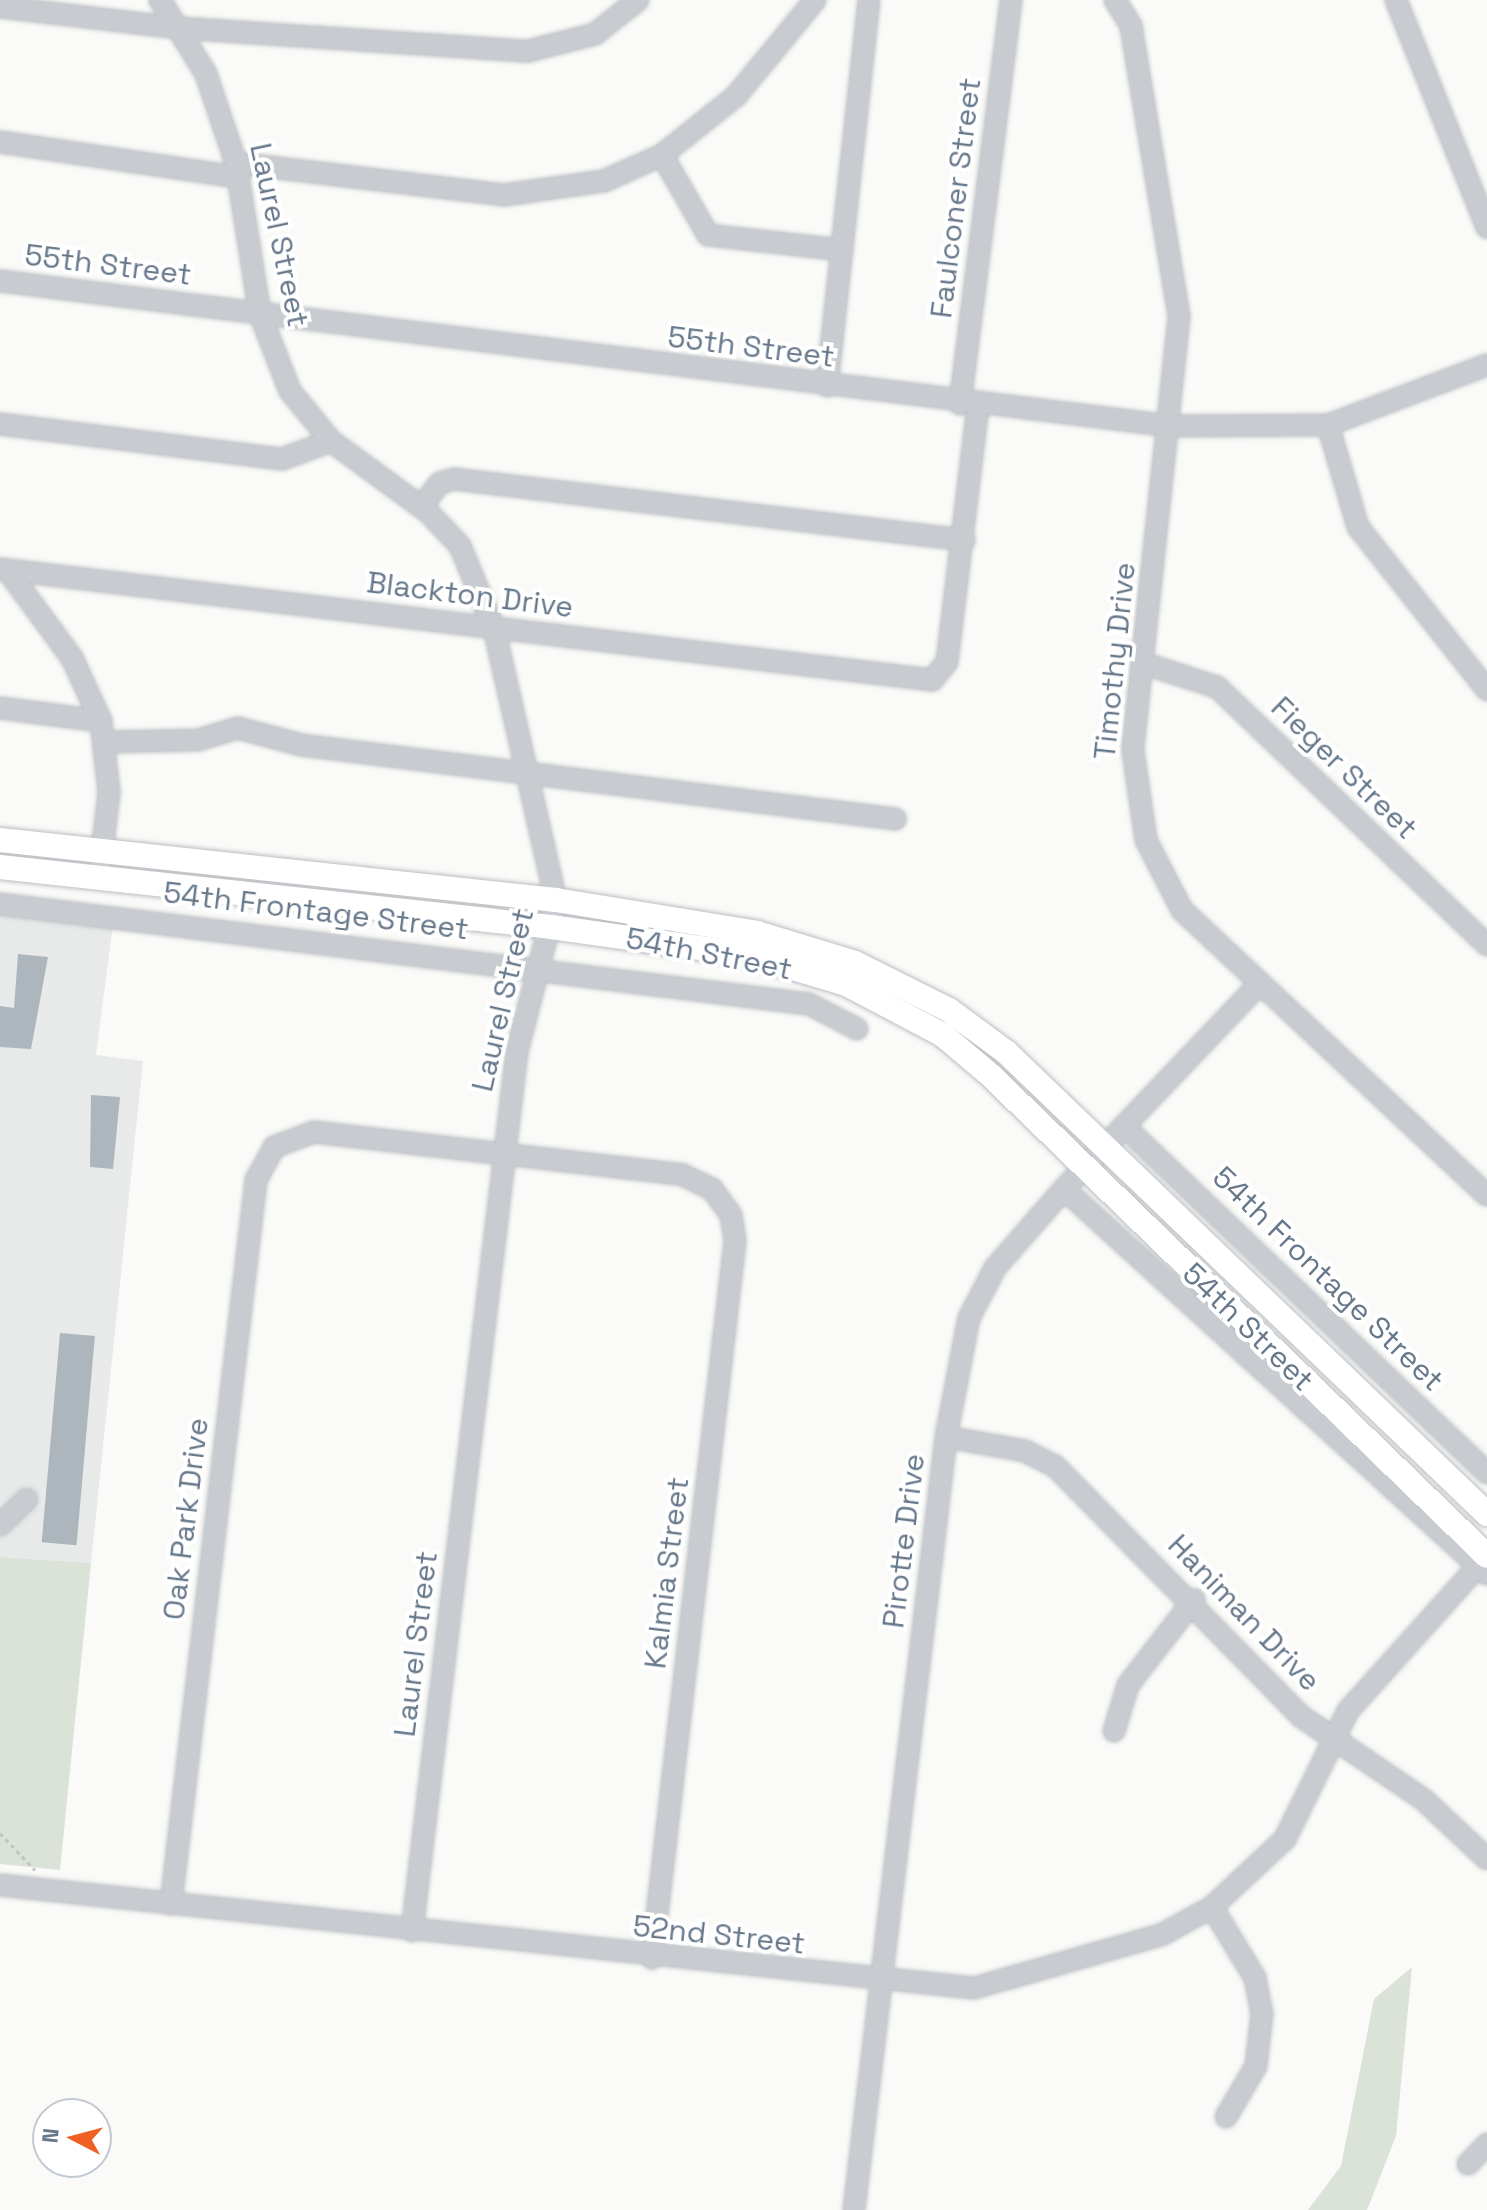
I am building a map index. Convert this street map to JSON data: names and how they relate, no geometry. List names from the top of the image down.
{
  "streets": {
    "main road": ["54th Street"],
    "street": [
      "Faulconer Street",
      "Laurel Street",
      "55th Street",
      "Blackton Drive",
      "Timothy Drive",
      "Fieger Street",
      "54th Frontage Street",
      "Oak Park Drive",
      "Pirotte Drive",
      "Kalmia Street",
      "Haniman Drive",
      "52nd Street"
    ]
  },
  "crossings": [
    ["Faulconer Street", "55th Street"],
    ["Faulconer Street", "Blackton Drive"],
    ["Laurel Street", "55th Street"],
    ["Laurel Street", "Blackton Drive"],
    ["Laurel Street", "54th Frontage Street"],
    ["Laurel Street", "54th Street"],
    ["Laurel Street", "Oak Park Drive"],
    ["Laurel Street", "Kalmia Street"],
    ["Laurel Street", "52nd Street"],
    ["55th Street", "Timothy Drive"],
    ["Timothy Drive", "Fieger Street"],
    ["Timothy Drive", "Pirotte Drive"],
    ["54th Frontage Street", "Pirotte Drive"],
    ["54th Street", "Pirotte Drive"],
    ["54th Street", "52nd Street"],
    ["Oak Park Drive", "Kalmia Street"],
    ["Oak Park Drive", "52nd Street"],
    ["Pirotte Drive", "Haniman Drive"],
    ["Pirotte Drive", "52nd Street"],
    ["Kalmia Street", "52nd Street"],
    ["Haniman Drive", "52nd Street"]
  ],
  "north": "left"
}
